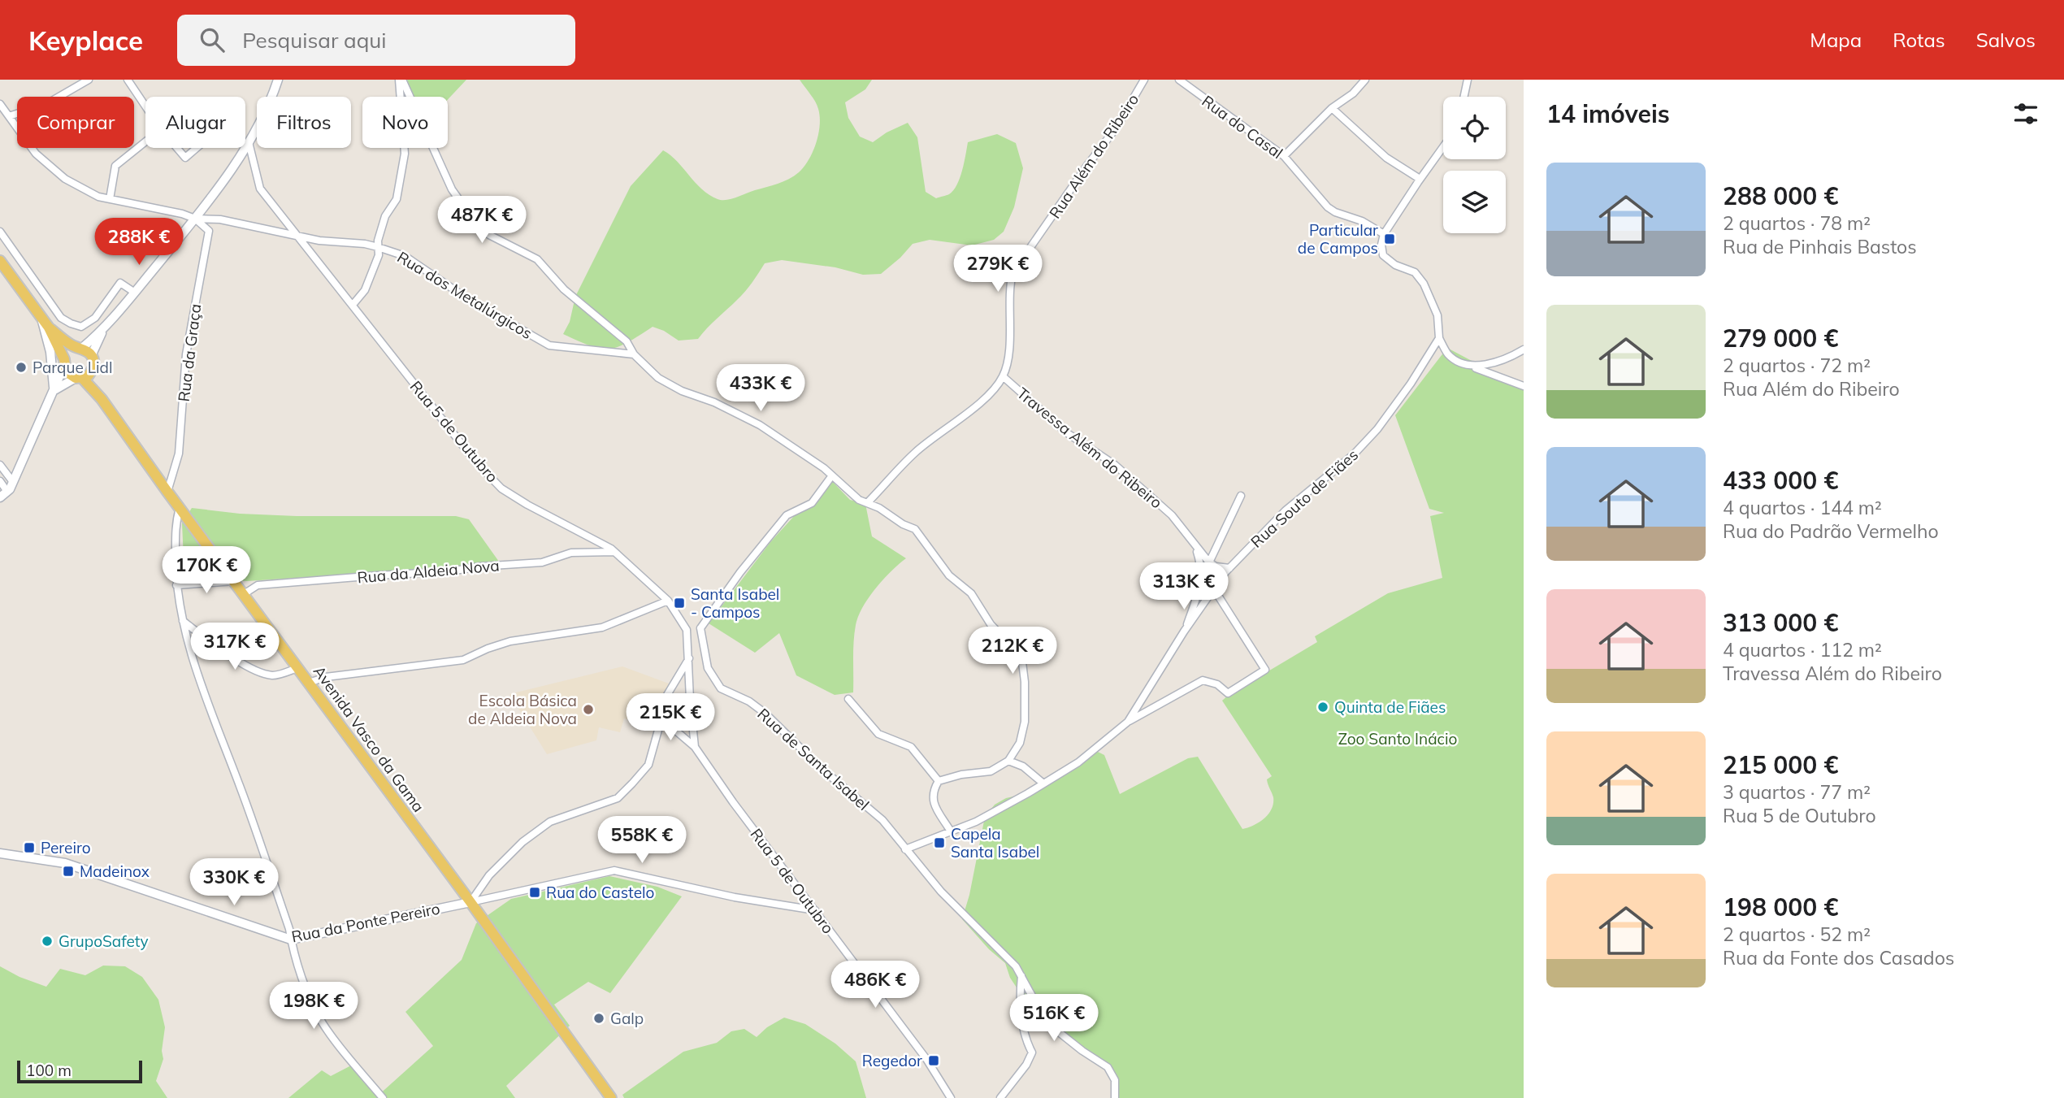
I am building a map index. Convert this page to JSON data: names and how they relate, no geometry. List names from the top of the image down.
{
  "streets": {
    "main road": ["Avenida Vasco da Gama"],
    "street": [
      "Rua do Casal",
      "Rua Além do Ribeiro",
      "Rua dos Metalúrgicos",
      "Rua da Graça",
      "Rua 5 de Outubro",
      "Travessa Além do Ribeiro",
      "Rua Souto de Fiães",
      "Rua da Aldeia Nova",
      "Rua de Santa Isabel",
      "Rua da Ponte Pereiro"
    ]
  },
  "crossings": [
    ["Rua Além do Ribeiro", "Travessa Além do Ribeiro"],
    ["Rua dos Metalúrgicos", "Rua da Graça"],
    ["Rua dos Metalúrgicos", "Rua 5 de Outubro"],
    ["Rua da Graça", "Avenida Vasco da Gama"],
    ["Rua 5 de Outubro", "Rua da Aldeia Nova"],
    ["Travessa Além do Ribeiro", "Rua Souto de Fiães"],
    ["Rua Souto de Fiães", "Rua de Santa Isabel"],
    ["Rua da Aldeia Nova", "Avenida Vasco da Gama"],
    ["Avenida Vasco da Gama", "Rua da Ponte Pereiro"]
  ],
  "parks": ["Zoo Santo Inácio"],
  "places": {
    "transit": [
      "Particular de Campos",
      "Santa Isabel - Campos",
      "Capela Santa Isabel",
      "Pereiro",
      "Madeinox",
      "Rua do Castelo",
      "Regedor"
    ],
    "other": [
      "Parque Lidl",
      "Quinta de Fiães",
      "Escola Básica de Aldeia Nova",
      "GrupoSafety",
      "Galp"
    ]
  },
  "scale_bar": "100 m",
  "page": {
    "header": "Keyplace",
    "search": "Pesquisar aqui",
    "nav": ["Mapa", "Rotas", "Salvos"],
    "heading": "14 imóveis",
    "chip": [
      "Comprar",
      "Alugar",
      "Filtros",
      "Novo"
    ],
    "list": [
      {
        "name": "288 000 €",
        "note": "2 quartos · 78 m² · Rua de Pinhais Bastos"
      },
      {
        "name": "279 000 €",
        "note": "2 quartos · 72 m² · Rua Além do Ribeiro"
      },
      {
        "name": "433 000 €",
        "note": "4 quartos · 144 m² · Rua do Padrão Vermelho"
      },
      {
        "name": "313 000 €",
        "note": "4 quartos · 112 m² · Travessa Além do Ribeiro"
      },
      {
        "name": "215 000 €",
        "note": "3 quartos · 77 m² · Rua 5 de Outubro"
      },
      {
        "name": "198 000 €",
        "note": "2 quartos · 52 m² · Rua da Fonte dos Casados"
      }
    ],
    "price": [
      "487K €",
      "288K €",
      "279K €",
      "433K €",
      "170K €",
      "313K €",
      "317K €",
      "212K €",
      "215K €",
      "558K €",
      "330K €",
      "486K €",
      "198K €",
      "516K €"
    ],
    "scale": "100 m"
  }
}
